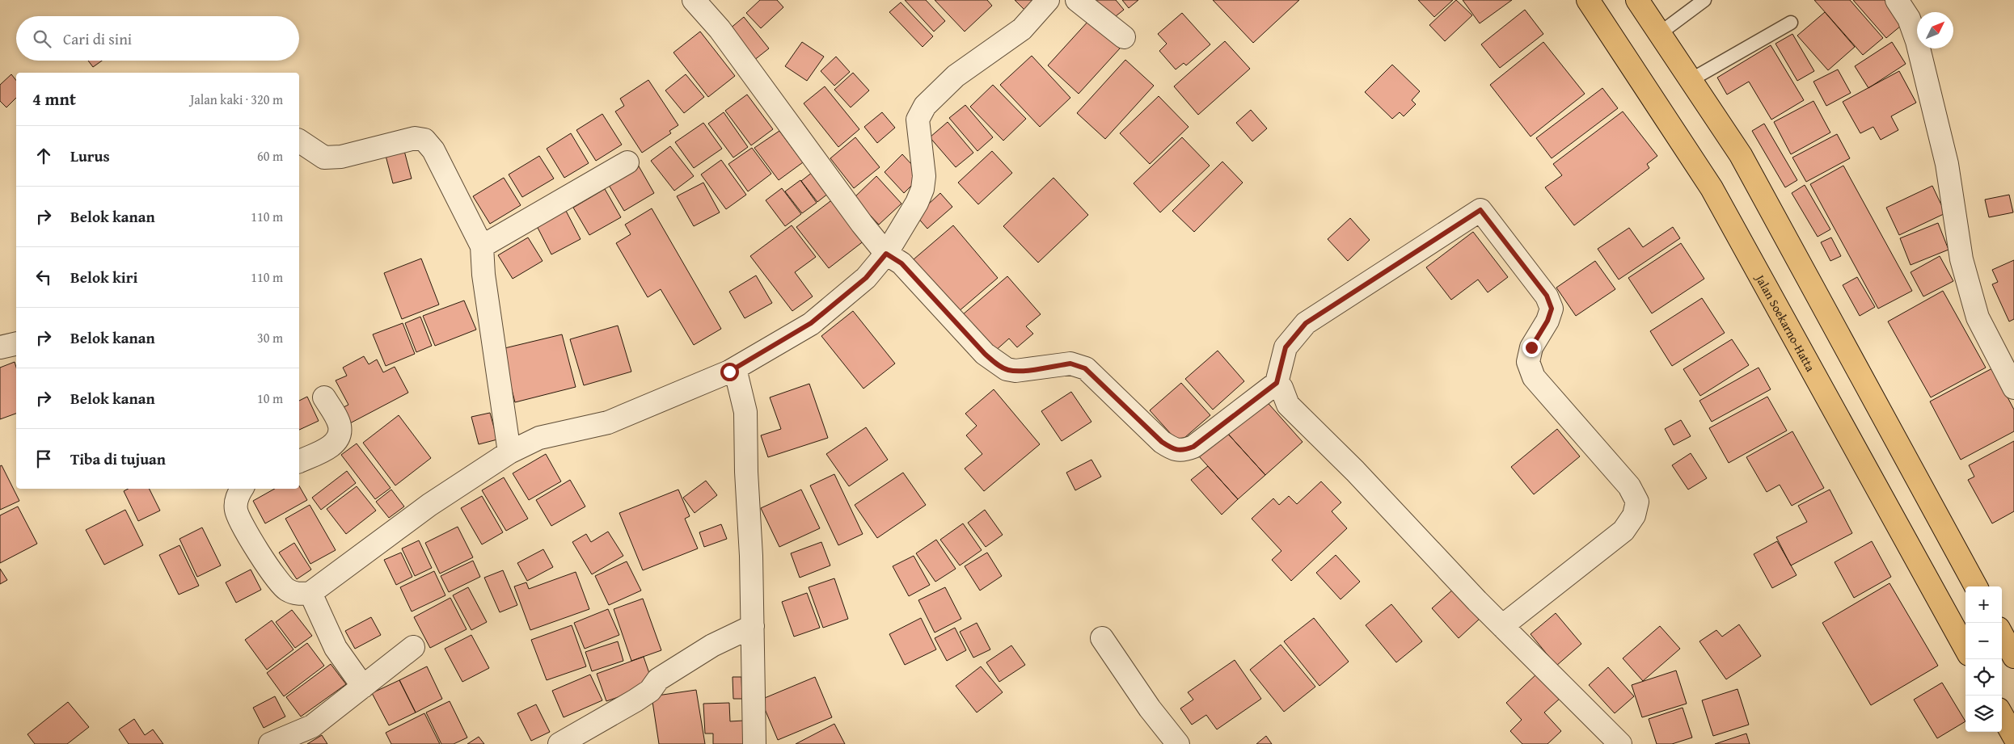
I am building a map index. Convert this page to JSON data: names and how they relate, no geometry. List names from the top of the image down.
{
  "streets": {
    "highway": ["Jalan Soekarno-Hatta"]
  },
  "north": "top right",
  "page": {
    "search": "Cari di sini",
    "heading": ["4 mnt", "Jalan kaki · 320 m"],
    "list": [
      ["Lurus", "60 m"],
      ["Belok kanan", "110 m"],
      ["Belok kiri", "110 m"],
      ["Belok kanan", "30 m"],
      ["Belok kanan", "10 m"],
      "Tiba di tujuan"
    ],
    "map_buttons": ["+", "−"]
  }
}
